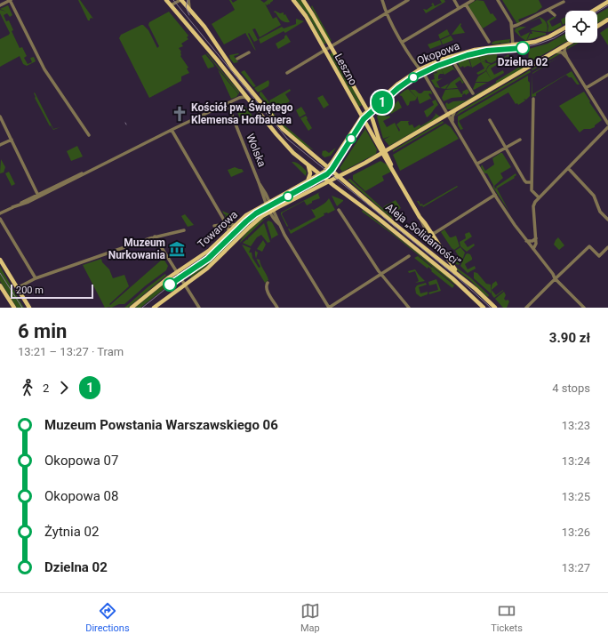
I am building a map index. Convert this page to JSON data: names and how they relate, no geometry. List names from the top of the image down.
{
  "streets": {
    "main road": [
      "Okopowa",
      "Leszno",
      "Towarowa",
      "Aleja „Solidarności”"
    ],
    "street": ["Wolska"]
  },
  "crossings": [
    ["Okopowa", "Leszno"],
    ["Okopowa", "Aleja „Solidarności”"],
    ["Leszno", "Aleja „Solidarności”"],
    ["Wolska", "Towarowa"]
  ],
  "places": {
    "other": ["Dzielna 02"],
    "church": ["Kościół pw. Świętego Klemensa Hofbauera"],
    "museum": ["Muzeum Nurkowania"]
  },
  "lines": ["tram line 1"],
  "scale_bar": "200 m",
  "page": {
    "on_map": "1",
    "scale": "200 m",
    "heading": ["6 min", "13:21 – 13:27 · Tram", "3.90 zł"],
    "legs": ["2", "1", "4 stops"],
    "list": [
      {
        "name": "Muzeum Powstania Warszawskiego 06",
        "value": "13:23"
      },
      {
        "name": "Okopowa 07",
        "value": "13:24"
      },
      {
        "name": "Okopowa 08",
        "value": "13:25"
      },
      {
        "name": "Żytnia 02",
        "value": "13:26"
      },
      {
        "name": "Dzielna 02",
        "value": "13:27"
      }
    ],
    "tabs": ["Directions", "Map", "Tickets"]
  }
}
